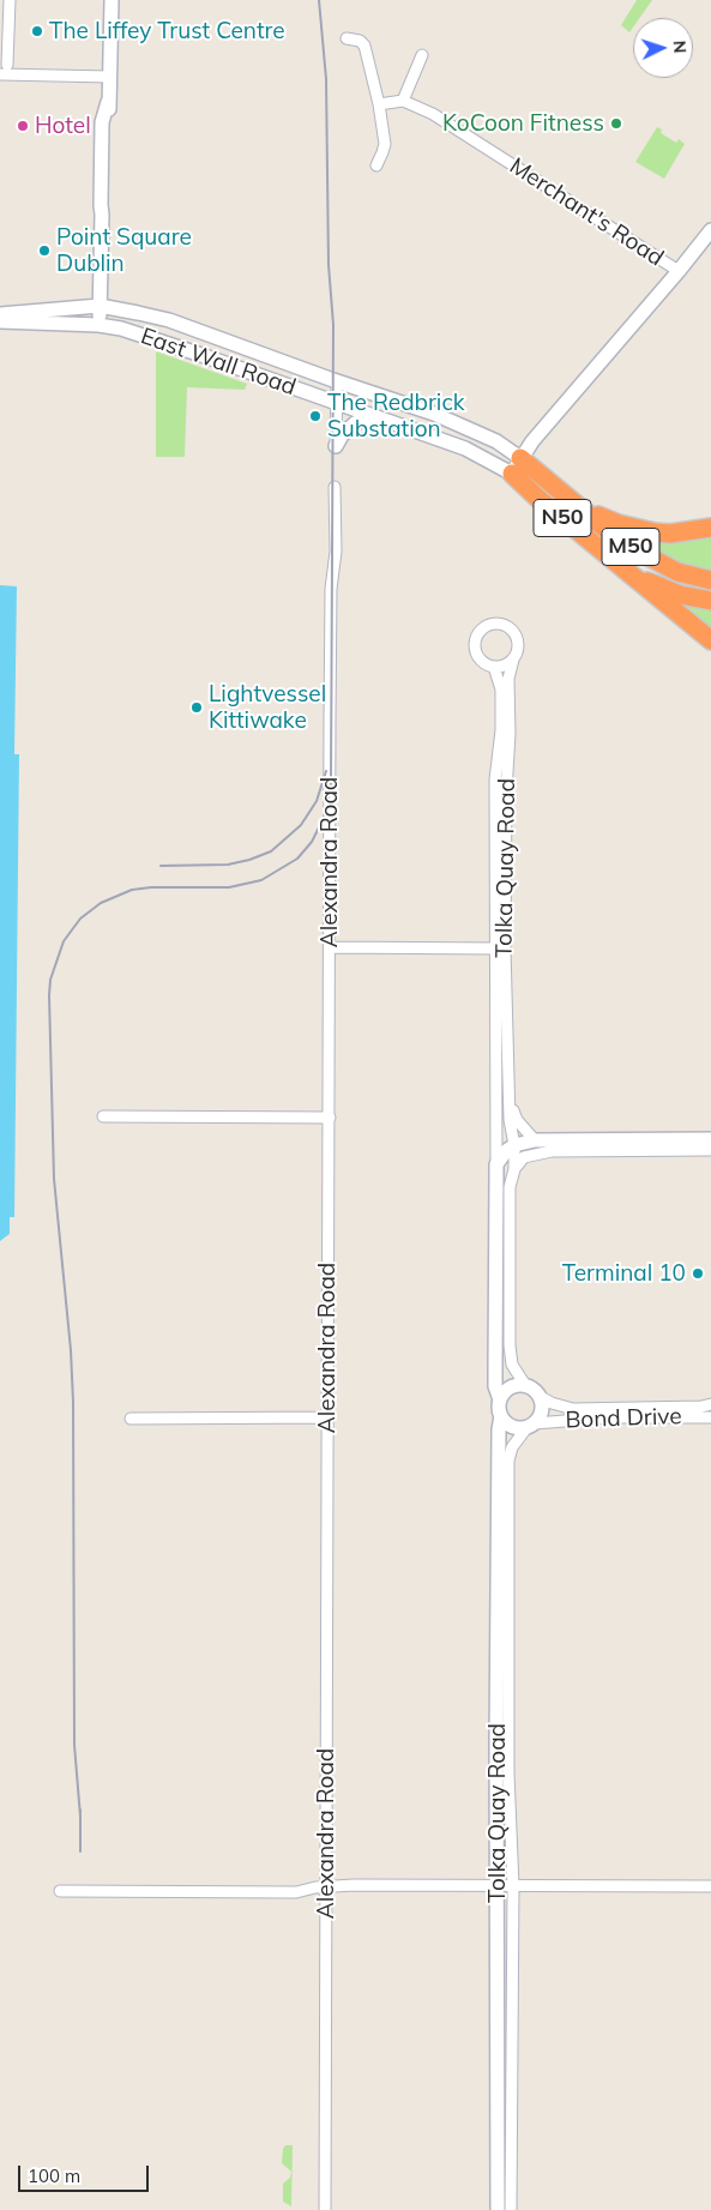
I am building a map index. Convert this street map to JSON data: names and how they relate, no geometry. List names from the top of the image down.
{
  "streets": {
    "highway": ["N50", "M50"],
    "main road": ["East Wall Road", "Tolka Quay Road"],
    "street": ["Merchant's Road", "Alexandra Road", "Bond Drive"]
  },
  "crossings": [
    ["East Wall Road", "N50"],
    ["N50", "M50"],
    ["Tolka Quay Road", "Bond Drive"]
  ],
  "places": [
    "The Liffey Trust Centre",
    "KoCoon Fitness",
    "Hotel",
    "Point Square Dublin",
    "The Redbrick Substation",
    "Lightvessel Kittiwake",
    "Terminal 10"
  ],
  "scale_bar": "100 m",
  "north": "right"
}
